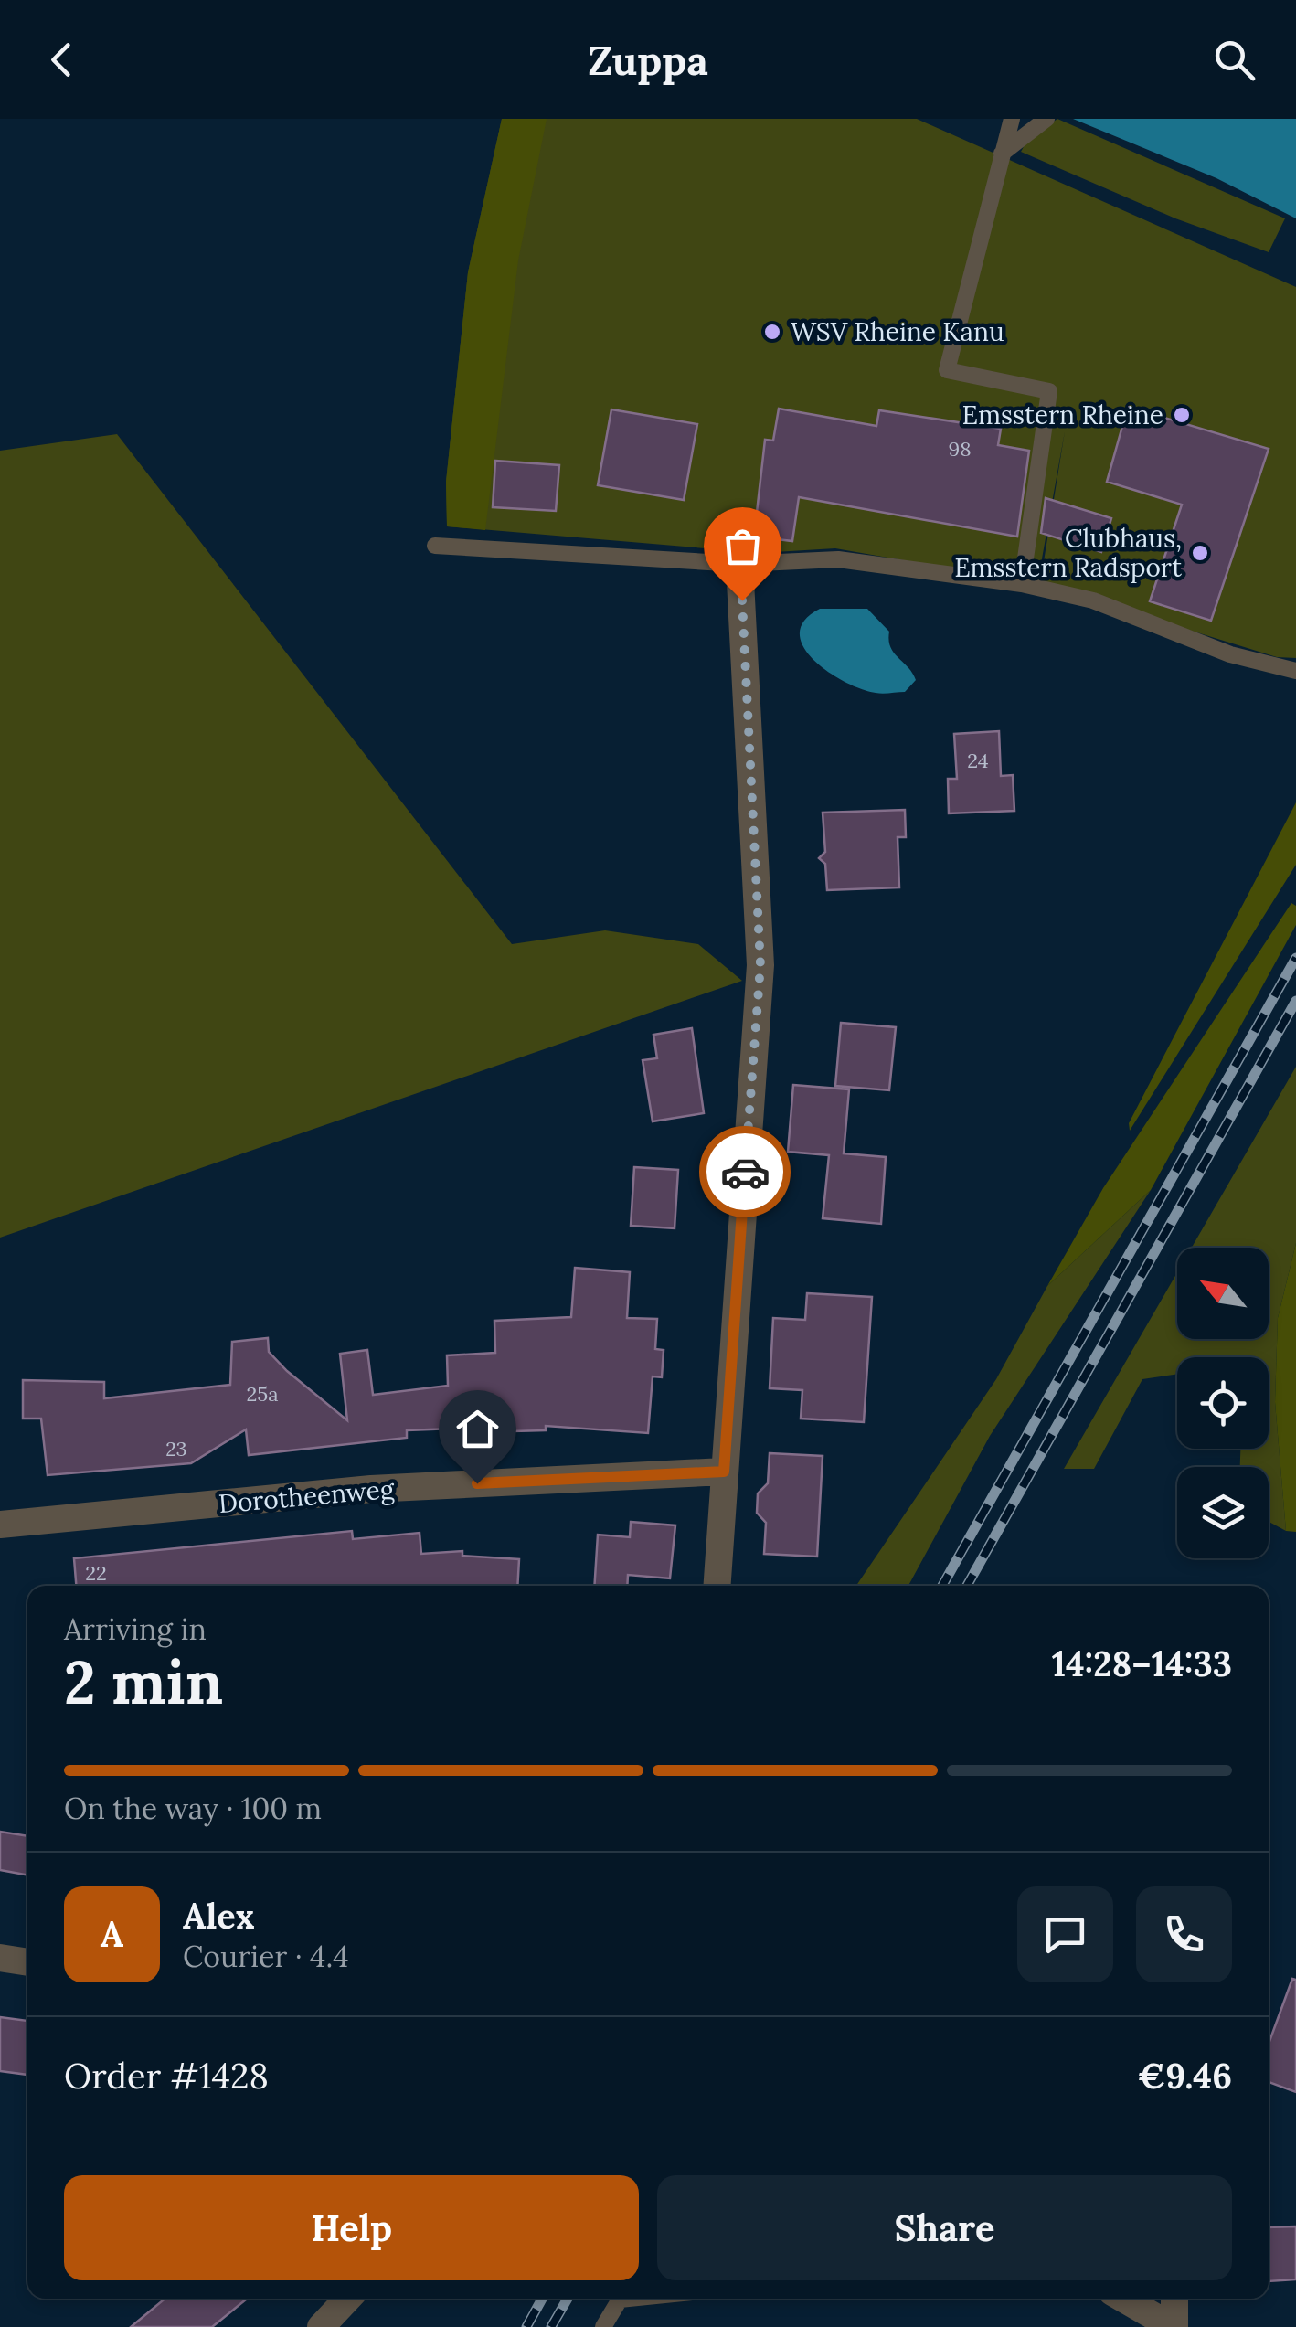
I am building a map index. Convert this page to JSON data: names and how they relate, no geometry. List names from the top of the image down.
{
  "streets": {
    "street": ["Dorotheenweg"]
  },
  "places": ["WSV Rheine Kanu", "Emsstern Rheine", "Clubhaus, Emsstern Radsport"],
  "house_numbers": [
    "98",
    "24",
    "25a",
    "23",
    "22"
  ],
  "north": "top left",
  "page": {
    "header": "Zuppa",
    "heading": ["2 min", "Arriving in", "14:28–14:33"],
    "panel": [
      "Alex",
      "Courier · 4.4",
      "Order #1428",
      "€9.46"
    ],
    "bar": "On the way · 100 m",
    "round": "A",
    "buttons": ["Help", "Share"]
  }
}
